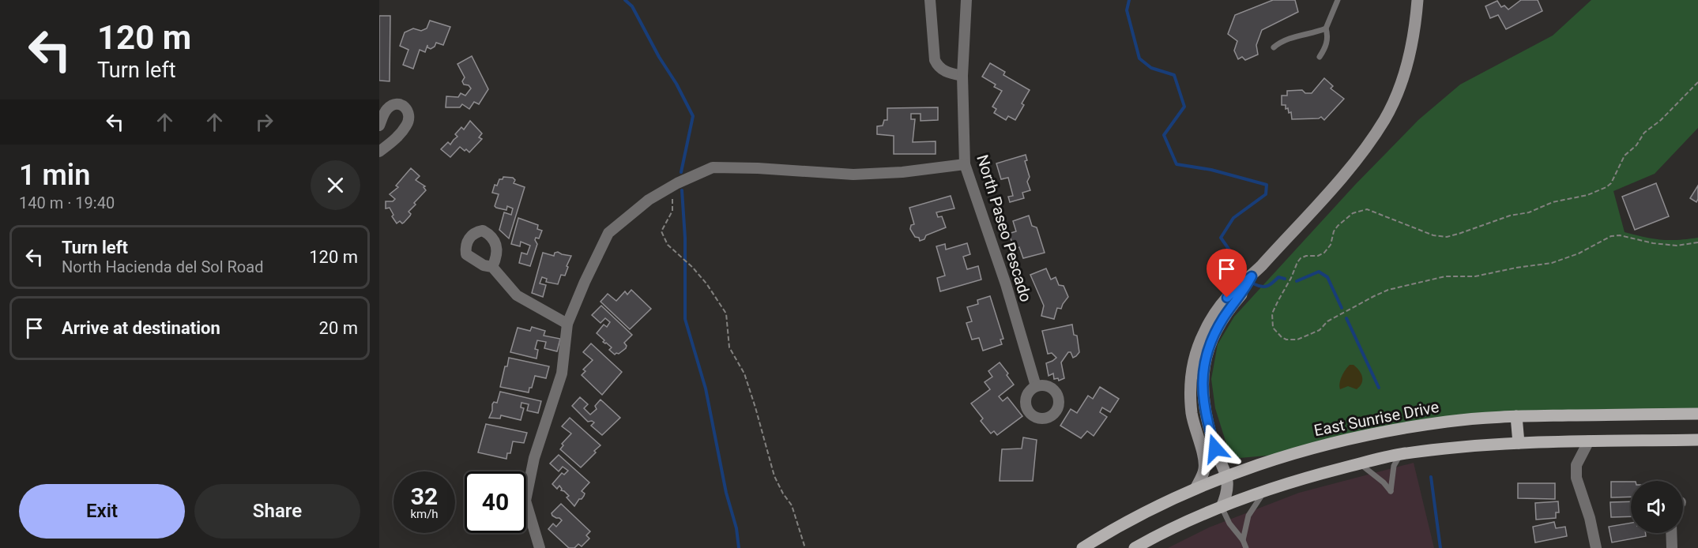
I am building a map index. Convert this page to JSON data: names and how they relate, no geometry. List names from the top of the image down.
{
  "streets": {
    "main road": ["East Sunrise Drive"],
    "street": ["North Paseo Pescado"]
  },
  "page": {
    "turn": ["120 m", "Turn left"],
    "heading": ["1 min", "140 m · 19:40"],
    "list": [
      {
        "name": "Turn left",
        "note": "North Hacienda del Sol Road",
        "value": "120 m"
      },
      {
        "name": "Arrive at destination",
        "value": "20 m"
      }
    ],
    "speed": "32 km/h",
    "limit": "40",
    "buttons": ["Exit", "Share"]
  }
}
